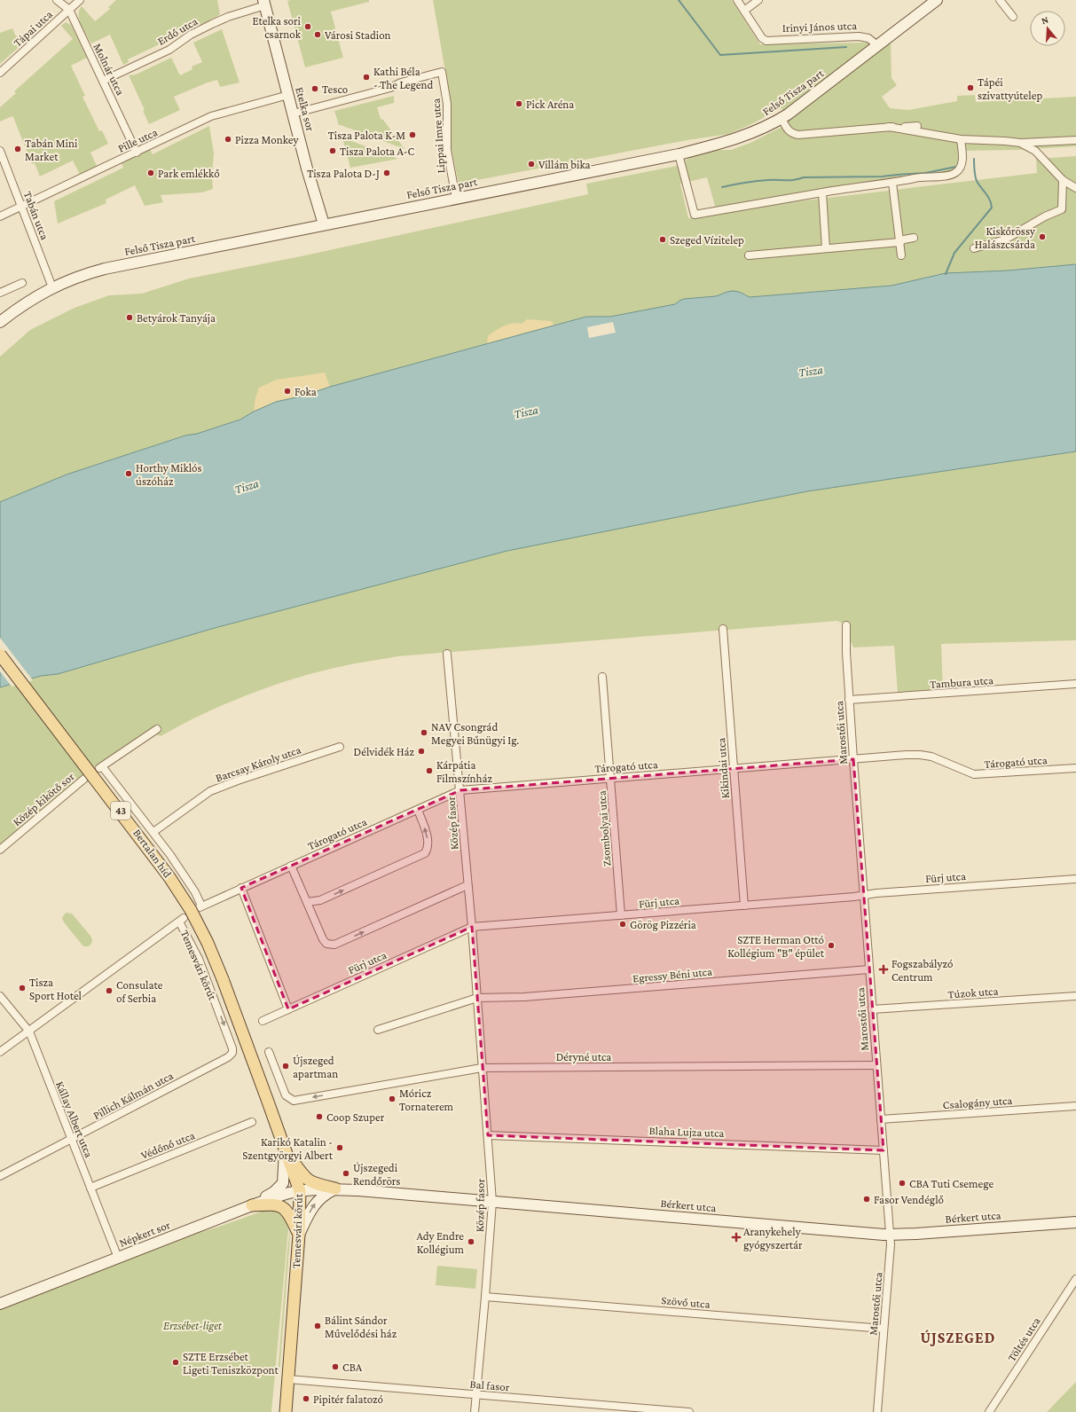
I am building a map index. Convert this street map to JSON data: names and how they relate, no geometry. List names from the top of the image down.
{
  "streets": {
    "main road": ["43", "Bertalan híd", "Temesvári körút"],
    "street": [
      "Irinyi János utca",
      "Tápai utca",
      "Erdő utca",
      "Molnár utca",
      "Felső Tisza part",
      "Etelka sor",
      "Lippai Imre utca",
      "Pille utca",
      "Tabán utca",
      "Tambura utca",
      "Marostői utca",
      "Tárogató utca",
      "Barcsay Károly utca",
      "Kikindai utca",
      "Közép kikötő sor",
      "Közép fasor",
      "Zsombolyai utca",
      "Fürj utca",
      "Egressy Béni utca",
      "Túzok utca",
      "Déryné utca",
      "Pillich Kálmán utca",
      "Csalogány utca",
      "Kállay Albert utca",
      "Blaha Lujza utca",
      "Védőnő utca",
      "Bérkert utca",
      "Népkert sor",
      "Szövő utca",
      "Töltés utca",
      "Bal fasor"
    ]
  },
  "crossings": [
    ["Irinyi János utca", "Felső Tisza part"],
    ["Tápai utca", "Molnár utca"],
    ["Erdő utca", "Molnár utca"],
    ["Erdő utca", "Etelka sor"],
    ["Molnár utca", "Pille utca"],
    ["Felső Tisza part", "Etelka sor"],
    ["Felső Tisza part", "Lippai Imre utca"],
    ["Felső Tisza part", "Tabán utca"],
    ["Etelka sor", "Lippai Imre utca"],
    ["Etelka sor", "Pille utca"],
    ["Pille utca", "Tabán utca"],
    ["Tambura utca", "Marostői utca"],
    ["Marostői utca", "Tárogató utca"],
    ["Marostői utca", "Fürj utca"],
    ["Marostői utca", "Egressy Béni utca"],
    ["Marostői utca", "Túzok utca"],
    ["Marostői utca", "Déryné utca"],
    ["Marostői utca", "Csalogány utca"],
    ["Marostői utca", "Blaha Lujza utca"],
    ["Marostői utca", "Bérkert utca"],
    ["Marostői utca", "Szövő utca"],
    ["Tárogató utca", "Barcsay Károly utca"],
    ["Tárogató utca", "Kikindai utca"],
    ["Tárogató utca", "Közép fasor"],
    ["Tárogató utca", "Zsombolyai utca"],
    ["Kikindai utca", "Fürj utca"],
    ["Közép fasor", "Fürj utca"],
    ["Közép fasor", "Egressy Béni utca"],
    ["Közép fasor", "Déryné utca"],
    ["Közép fasor", "Blaha Lujza utca"],
    ["Közép fasor", "Bérkert utca"],
    ["Közép fasor", "Szövő utca"],
    ["Közép fasor", "Bal fasor"],
    ["Zsombolyai utca", "Fürj utca"],
    ["Bertalan híd", "Temesvári körút"],
    ["Temesvári körút", "Pillich Kálmán utca"],
    ["Temesvári körút", "Kállay Albert utca"],
    ["Temesvári körút", "Bérkert utca"],
    ["Temesvári körút", "Népkert sor"],
    ["Temesvári körút", "Bal fasor"],
    ["Pillich Kálmán utca", "Kállay Albert utca"],
    ["Kállay Albert utca", "Védőnő utca"],
    ["Kállay Albert utca", "Népkert sor"],
    ["Bérkert utca", "Népkert sor"]
  ],
  "districts": ["ÚJSZEGED"],
  "water": ["Tisza"],
  "parks": ["Erzsébet-liget"],
  "places": {
    "other": [
      "Etelka sori csarnok",
      "Városi Stadion",
      "Kathi Béla - The Legend",
      "Tápéi szivattyútelep",
      "Tesco",
      "Pick Aréna",
      "Tisza Palota K-M",
      "Pizza Monkey",
      "Tabán Mini Market",
      "Tisza Palota A-C",
      "Villám bika",
      "Park emlékkő",
      "Tisza Palota D-J",
      "Kiskőrössy Halászcsárda",
      "Szeged Vízitelep",
      "Betyárok Tanyája",
      "Foka",
      "Horthy Miklós úszóház",
      "NAV Csongrád Megyei Bűnügyi Ig.",
      "Délvidék Ház",
      "Kárpátia Filmszínház",
      "Görög Pizzéria",
      "SZTE Herman Ottó Kollégium \"B\" épület",
      "Tisza Sport Hotel",
      "Consulate of Serbia",
      "Újszeged apartman",
      "Móricz Tornaterem",
      "Coop Szuper",
      "Karikó Katalin - Szentgyörgyi Albert",
      "Újszegedi Rendőrörs",
      "CBA Tuti Csemege",
      "Fasor Vendéglő",
      "Ady Endre Kollégium",
      "Bálint Sándor Művelődési ház",
      "SZTE Erzsébet Ligeti Teniszközpont",
      "CBA",
      "Pipitér falatozó"
    ],
    "health": ["Fogszabályzó Centrum", "Aranykehely gyógyszertár"]
  },
  "north": "top"
}
